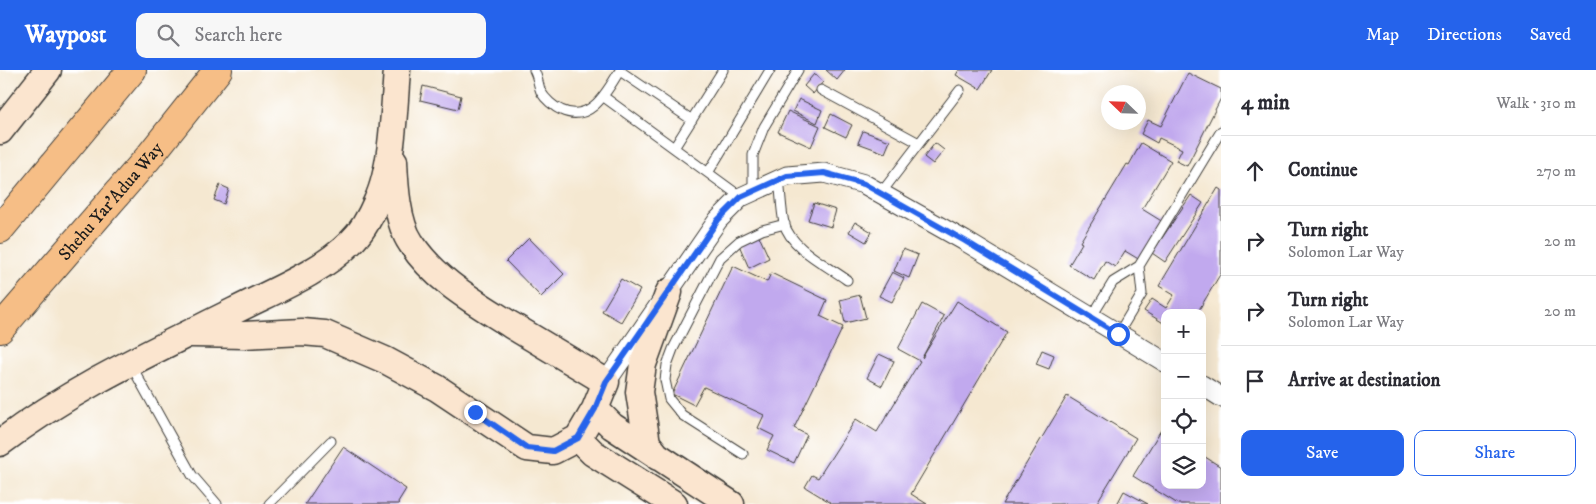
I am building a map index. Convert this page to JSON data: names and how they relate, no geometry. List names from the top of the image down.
{
  "streets": {
    "highway": ["Shehu Yar'Adua Way"]
  },
  "north": "top left",
  "page": {
    "header": "Waypost",
    "search": "Search here",
    "nav": ["Map", "Directions", "Saved"],
    "heading": ["4 min", "Walk · 310 m"],
    "list": [
      ["Continue", "270 m"],
      ["Turn right", "Solomon Lar Way", "20 m"],
      ["Turn right", "Solomon Lar Way", "20 m"],
      "Arrive at destination"
    ],
    "map_buttons": ["+", "−"],
    "buttons": ["Save", "Share"]
  }
}
